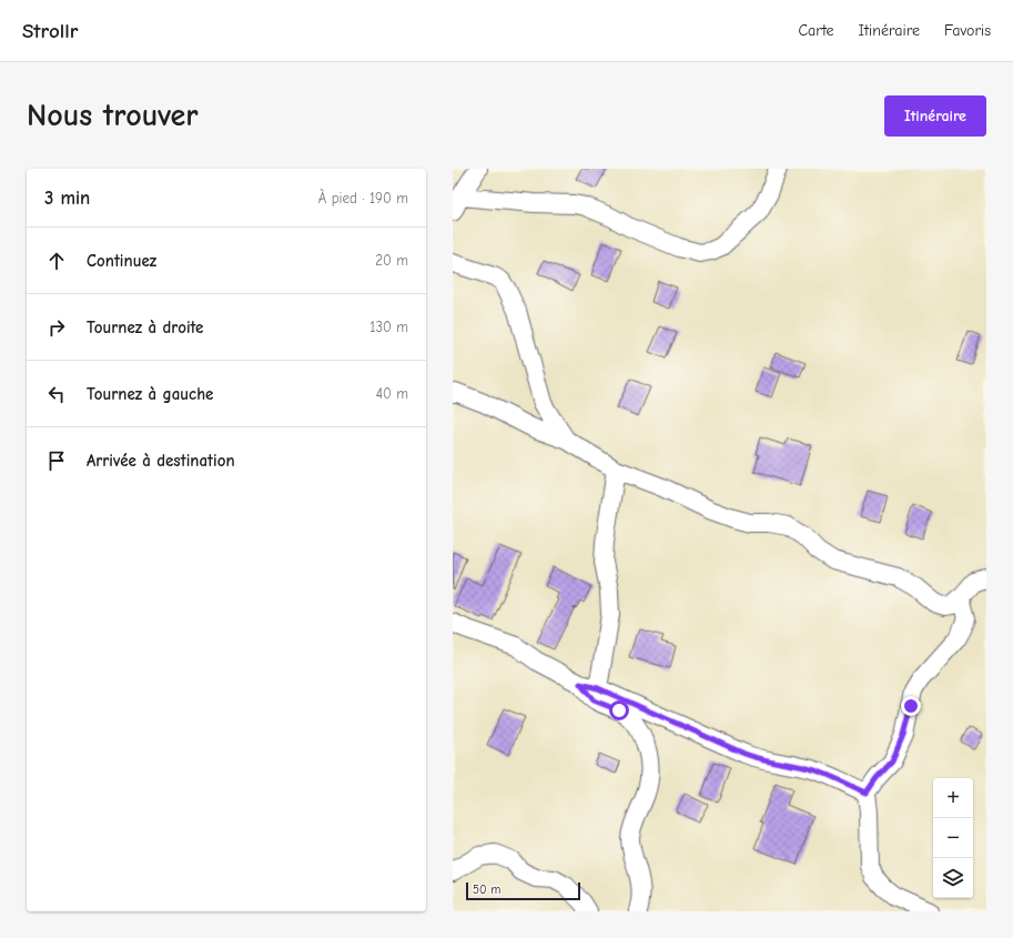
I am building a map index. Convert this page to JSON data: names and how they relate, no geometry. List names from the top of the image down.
{
  "scale_bar": "50 m",
  "page": {
    "header": "Strollr",
    "nav": ["Carte", "Itinéraire", "Favoris"],
    "buttons": "Itinéraire",
    "title": "Nous trouver",
    "heading": ["3 min", "À pied · 190 m"],
    "list": [
      ["Continuez", "20 m"],
      ["Tournez à droite", "130 m"],
      ["Tournez à gauche", "40 m"],
      "Arrivée à destination"
    ],
    "map_buttons": ["+", "−"],
    "scale": "50 m"
  }
}
